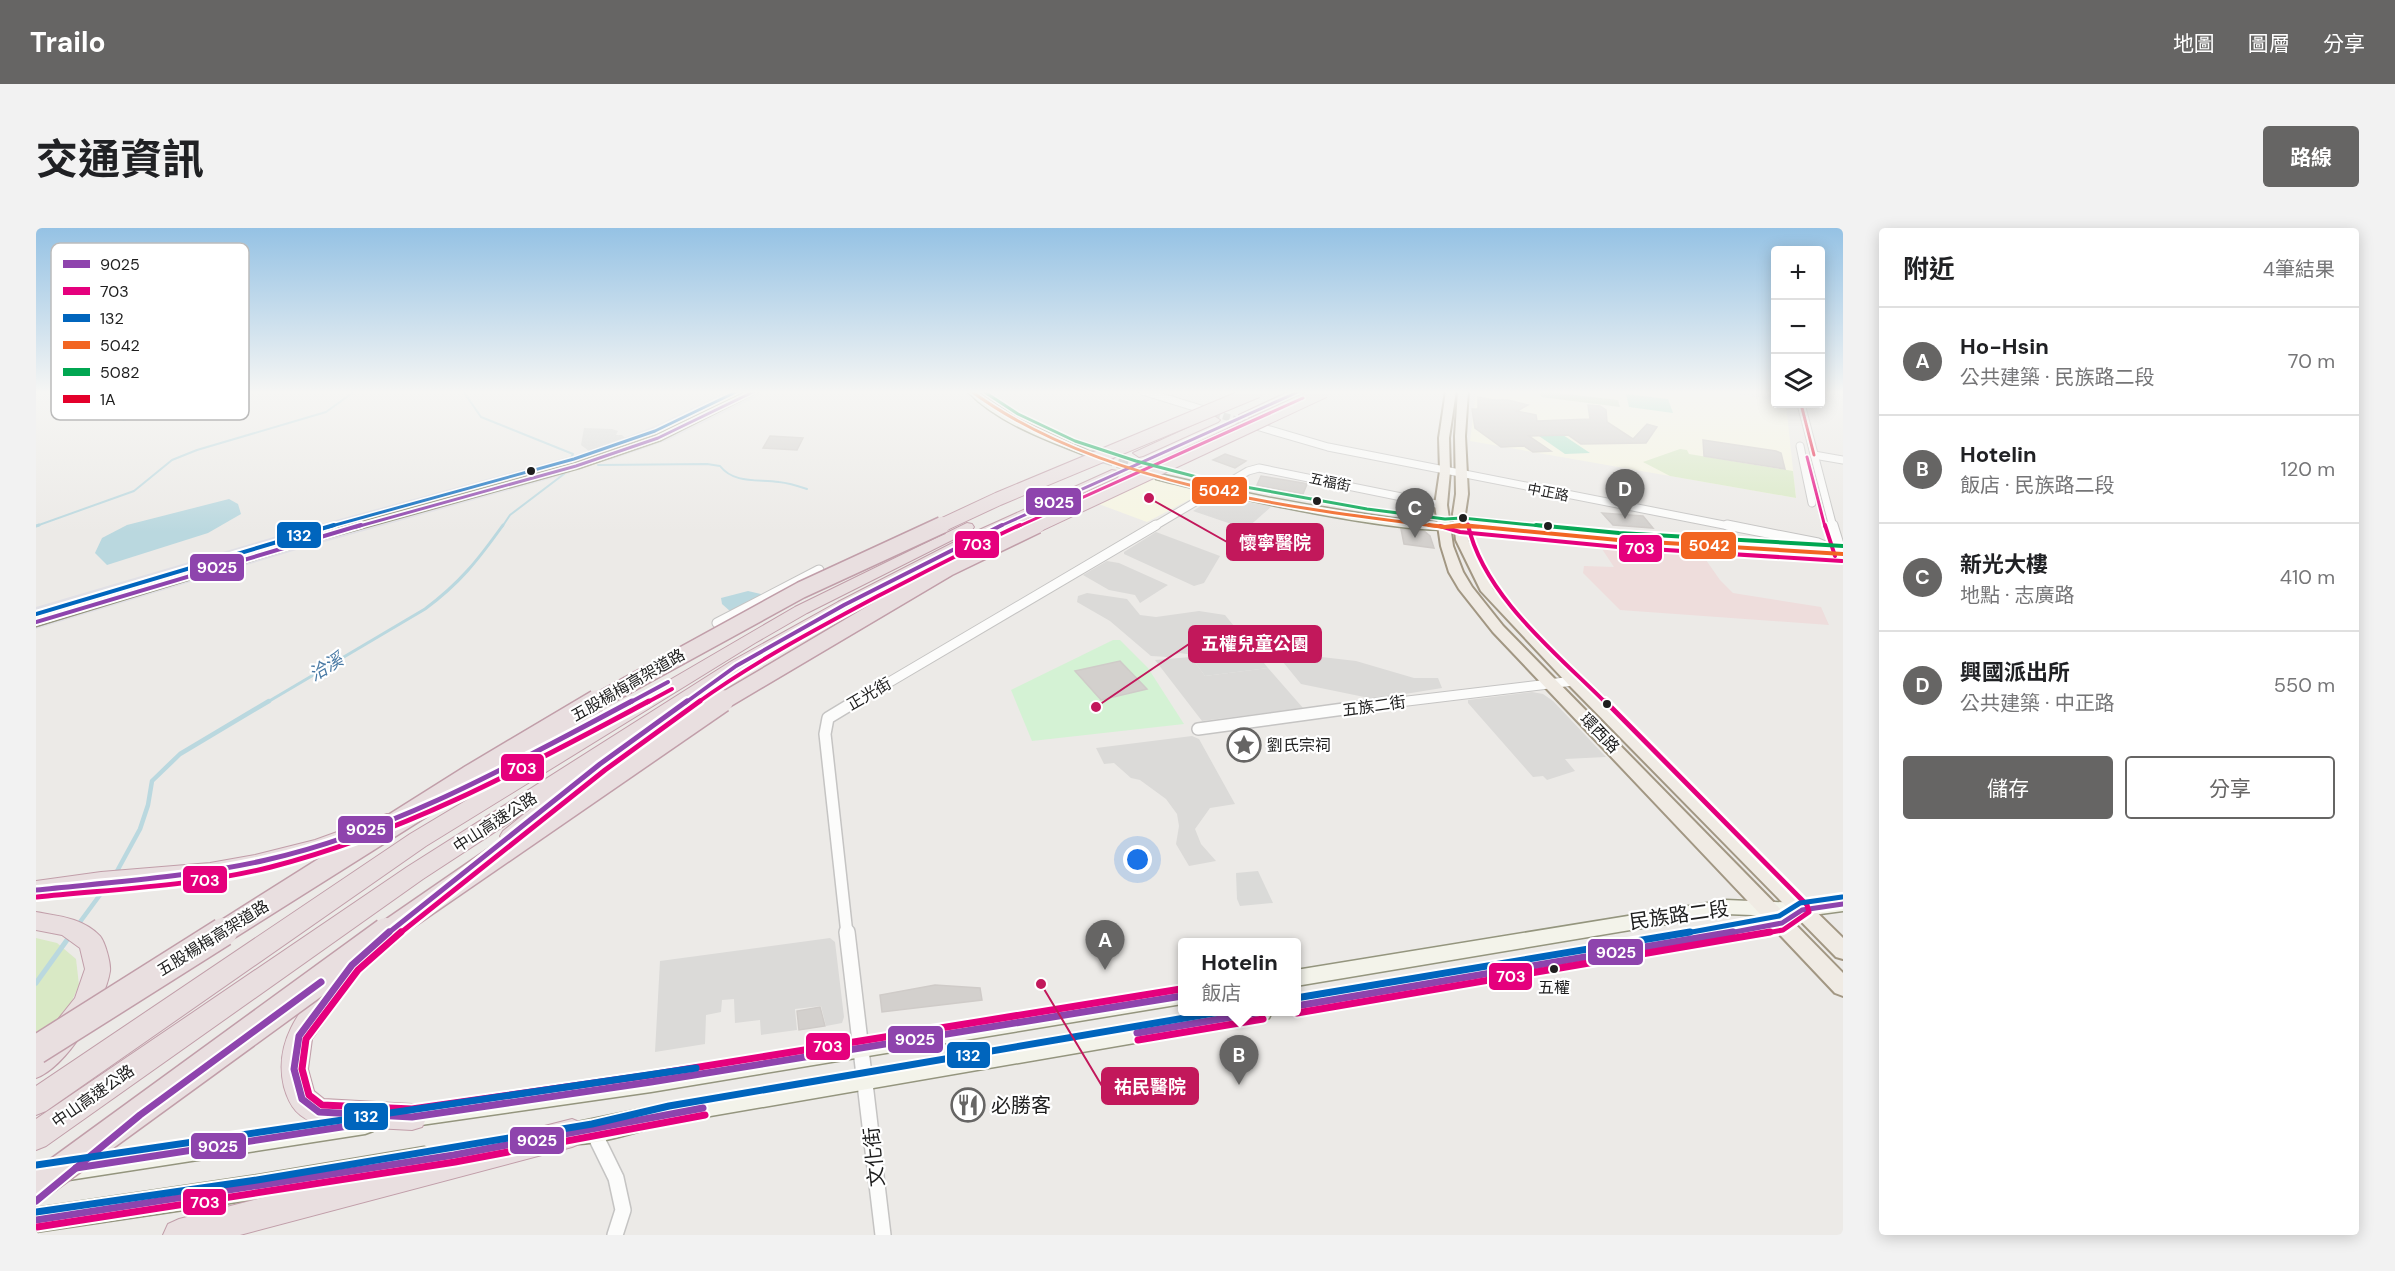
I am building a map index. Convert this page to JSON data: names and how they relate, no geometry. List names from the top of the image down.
{
  "streets": {
    "highway": ["五股楊梅高架道路", "中山高速公路"],
    "main road": ["環西路", "民族路二段"],
    "street": [
      "五福街",
      "中正路",
      "正光街",
      "五族二街",
      "文化街"
    ]
  },
  "crossings": [
    ["五福街", "正光街"],
    ["五福街", "環西路"],
    ["中正路", "環西路"],
    ["正光街", "文化街"],
    ["五族二街", "環西路"],
    ["環西路", "民族路二段"]
  ],
  "water": ["洽溪"],
  "places": {
    "other": [
      "懷寧醫院",
      "五權兒童公園",
      "五權",
      "祐民醫院"
    ],
    "place": ["劉氏宗祠"],
    "restaurant": ["必勝客"]
  },
  "lines": [
    "transit line 9025",
    "transit line 703",
    "transit line 132",
    "transit line 5042",
    "transit line 5082",
    "transit line 1A"
  ],
  "legend": [
    "9025",
    "703",
    "132",
    "5042",
    "5082",
    "1A"
  ],
  "page": {
    "header": "Trailo",
    "nav": ["地圖", "圖層", "分享"],
    "title": "交通資訊",
    "buttons": [
      "路線",
      ["儲存", "分享"]
    ],
    "heading": ["附近", "4筆結果"],
    "map_buttons": ["+", "−"],
    "list": [
      {
        "mark": "A",
        "name": "Ho-Hsin",
        "note": "公共建築 · 民族路二段",
        "value": "70 m"
      },
      {
        "mark": "B",
        "name": "Hotelin",
        "note": "飯店 · 民族路二段",
        "value": "120 m"
      },
      {
        "mark": "C",
        "name": "新光大樓",
        "note": "地點 · 志廣路",
        "value": "410 m"
      },
      {
        "mark": "D",
        "name": "興國派出所",
        "note": "公共建築 · 中正路",
        "value": "550 m"
      }
    ],
    "pins": [
      "D",
      "C",
      "A",
      "B"
    ],
    "popup": ["Hotelin", "飯店"]
  }
}
